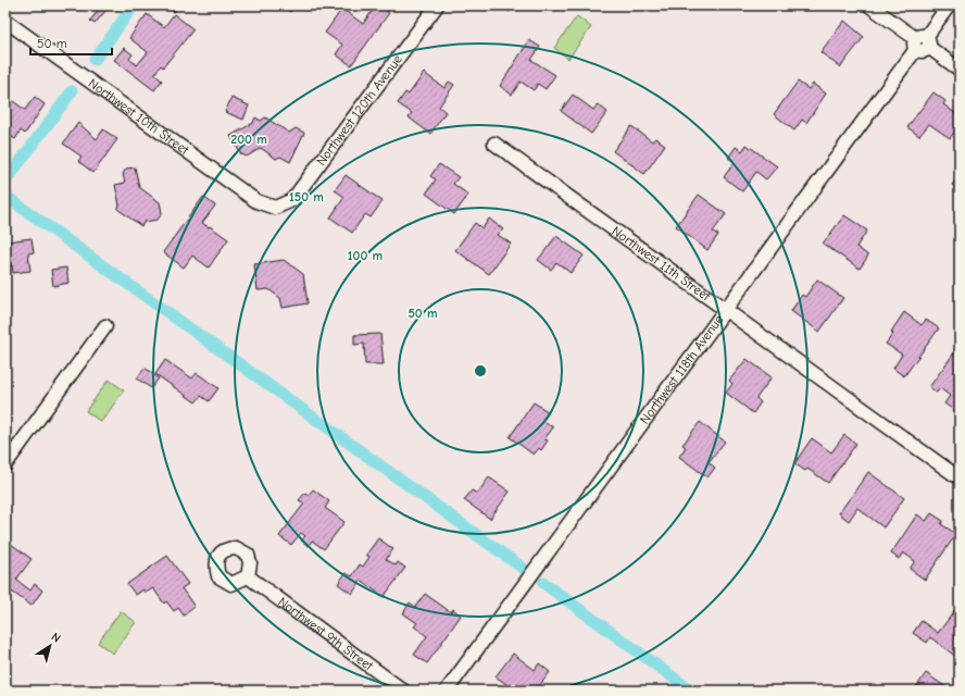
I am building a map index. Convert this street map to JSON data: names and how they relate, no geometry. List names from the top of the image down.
{
  "streets": {
    "street": [
      "Northwest 120th Avenue",
      "Northwest 10th Street",
      "Northwest 11th Street",
      "Northwest 118th Avenue",
      "Northwest 9th Street"
    ]
  },
  "crossings": [
    ["Northwest 120th Avenue", "Northwest 10th Street"],
    ["Northwest 11th Street", "Northwest 118th Avenue"]
  ],
  "scale_bar": "50 m",
  "north": "top right",
  "rings": [
    "200 m",
    "150 m",
    "100 m",
    "50 m"
  ]
}
